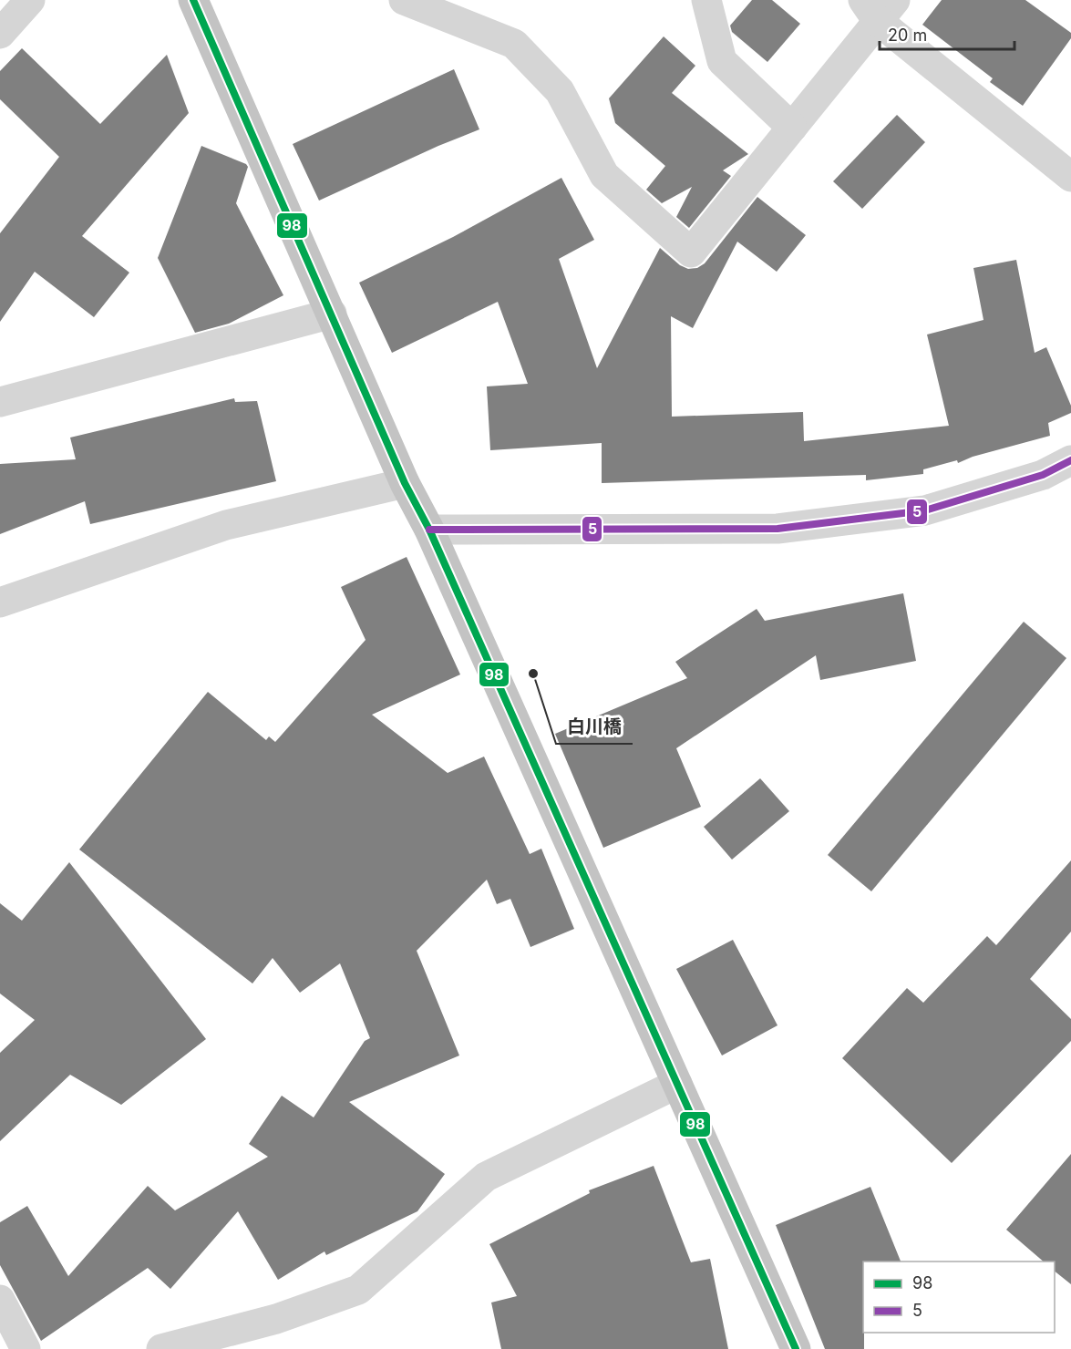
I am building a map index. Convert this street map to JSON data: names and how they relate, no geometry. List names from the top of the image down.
{
  "places": ["白川橋"],
  "lines": ["transit line 98", "transit line 5"],
  "legend": ["98", "5"],
  "scale_bar": "20 m"
}
